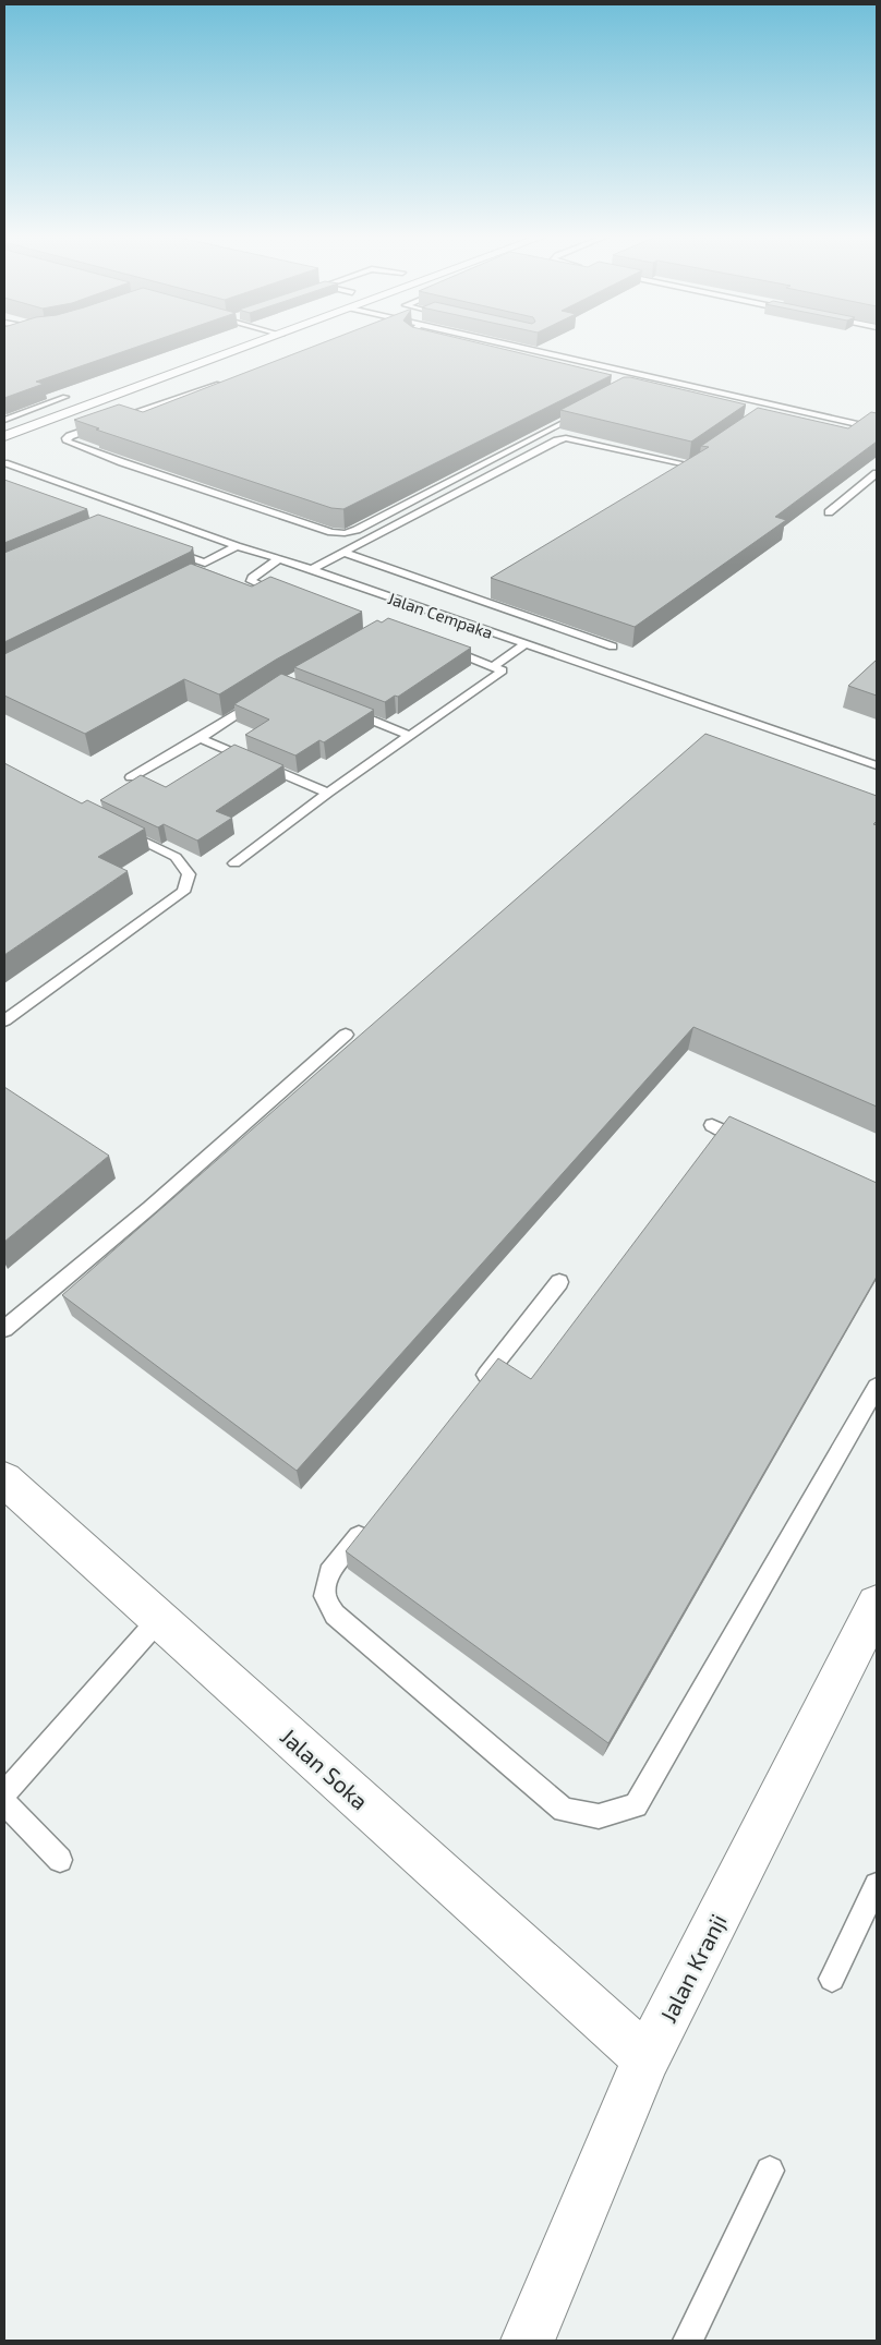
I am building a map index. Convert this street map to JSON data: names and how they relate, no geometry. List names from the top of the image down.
{
  "streets": {
    "street": ["Jalan Soka", "Jalan Kranji"],
    "lane": ["Jalan Cempaka"]
  },
  "crossings": [
    ["Jalan Soka", "Jalan Kranji"]
  ]
}
